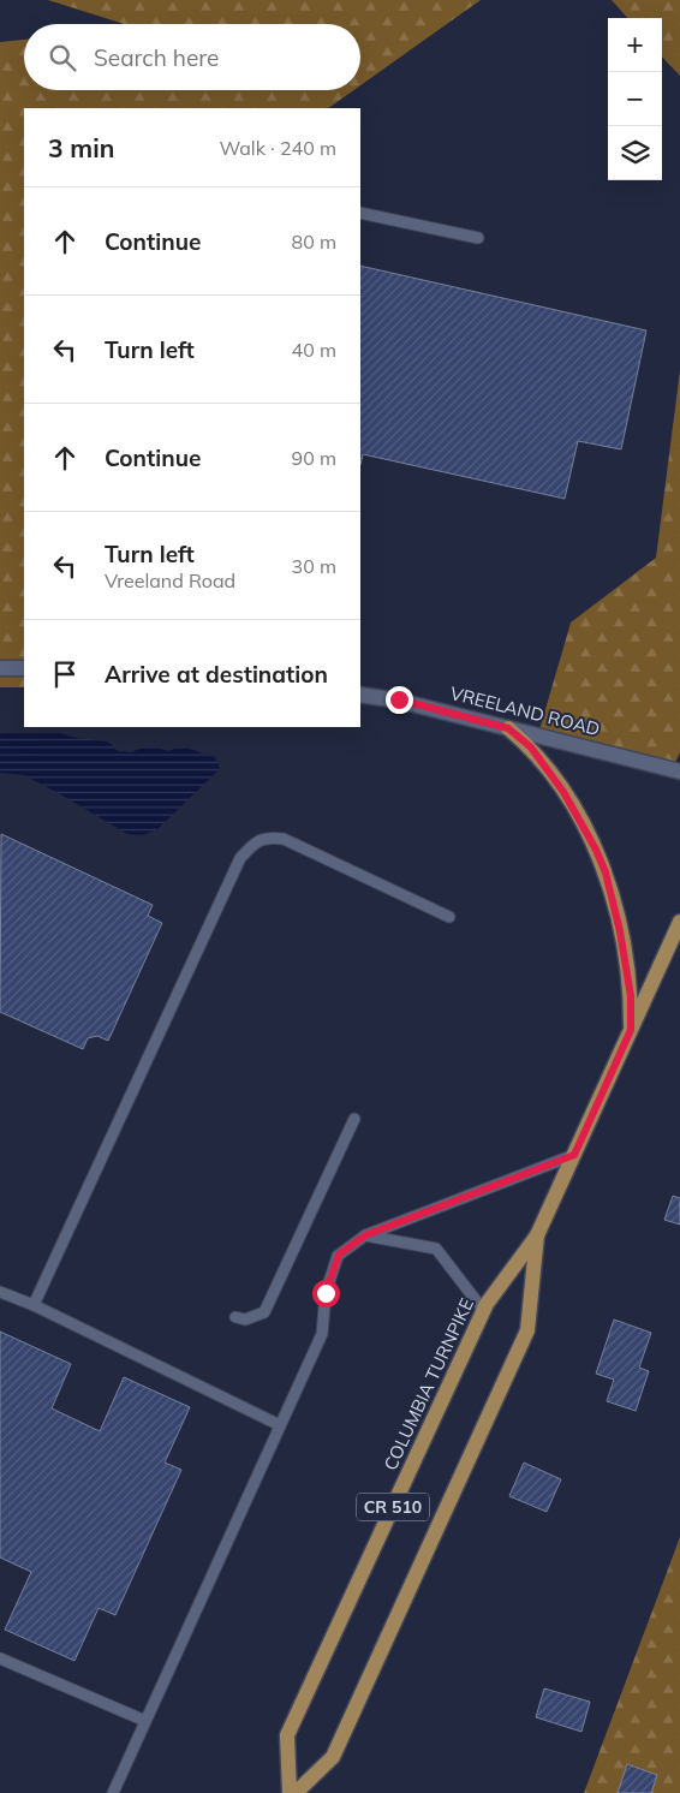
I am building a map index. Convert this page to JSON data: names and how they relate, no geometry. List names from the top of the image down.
{
  "streets": {
    "main road": ["COLUMBIA TURNPIKE", "CR 510"],
    "street": ["VREELAND ROAD"]
  },
  "page": {
    "map_buttons": ["+", "−"],
    "search": "Search here",
    "heading": ["3 min", "Walk · 240 m"],
    "list": [
      ["Continue", "80 m"],
      ["Turn left", "40 m"],
      ["Continue", "90 m"],
      ["Turn left", "Vreeland Road", "30 m"],
      "Arrive at destination"
    ]
  }
}
